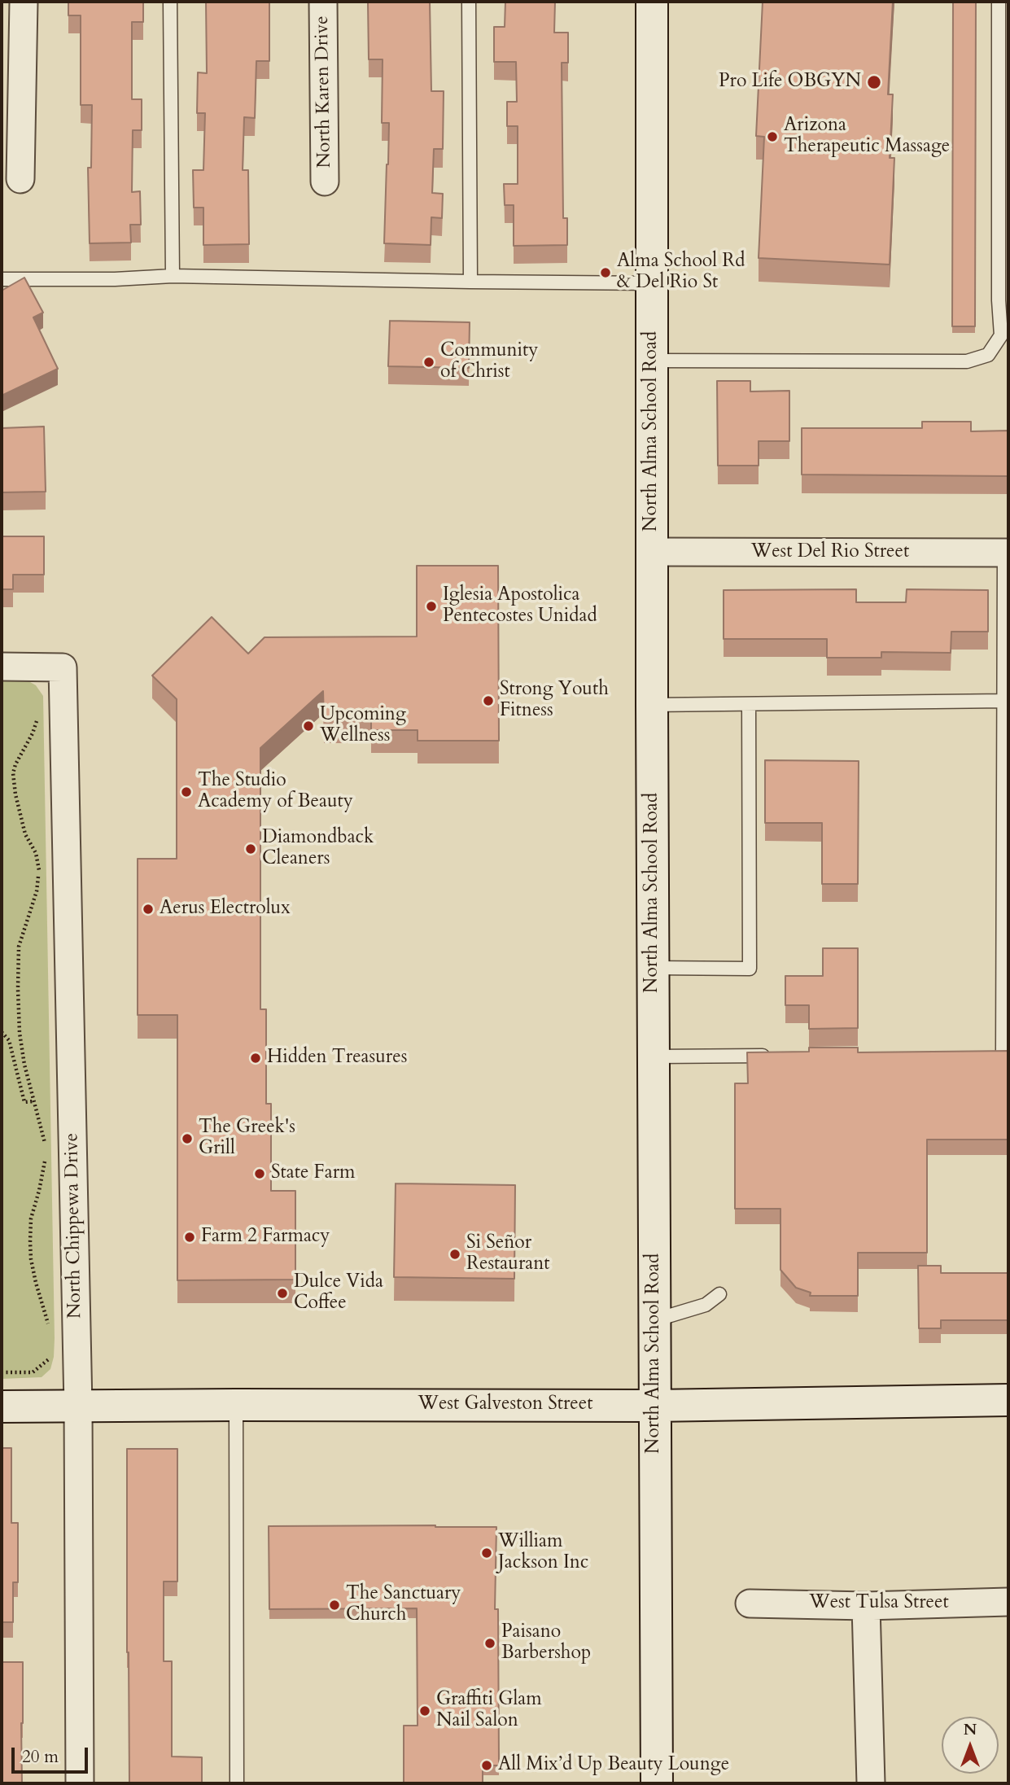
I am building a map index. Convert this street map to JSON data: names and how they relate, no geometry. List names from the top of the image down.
{
  "streets": {
    "main road": ["North Alma School Road", "West Galveston Street"],
    "street": [
      "North Karen Drive",
      "West Del Rio Street",
      "North Chippewa Drive",
      "West Tulsa Street"
    ]
  },
  "crossings": [
    ["North Alma School Road", "West Del Rio Street"],
    ["North Alma School Road", "West Galveston Street"],
    ["North Chippewa Drive", "West Galveston Street"]
  ],
  "places": [
    "Pro Life OBGYN",
    "Arizona Therapeutic Massage",
    "Alma School Rd & Del Rio St",
    "Community of Christ",
    "Iglesia Apostolica Pentecostes Unidad",
    "Strong Youth Fitness",
    "Upcoming Wellness",
    "The Studio Academy of Beauty",
    "Diamondback Cleaners",
    "Aerus Electrolux",
    "Hidden Treasures",
    "The Greek's Grill",
    "State Farm",
    "Farm 2 Farmacy",
    "Si Señor Restaurant",
    "Dulce Vida Coffee",
    "William Jackson Inc",
    "The Sanctuary Church",
    "Paisano Barbershop",
    "Graffiti Glam Nail Salon",
    "All Mix’d Up Beauty Lounge"
  ],
  "scale_bar": "20 m",
  "north": "top"
}
